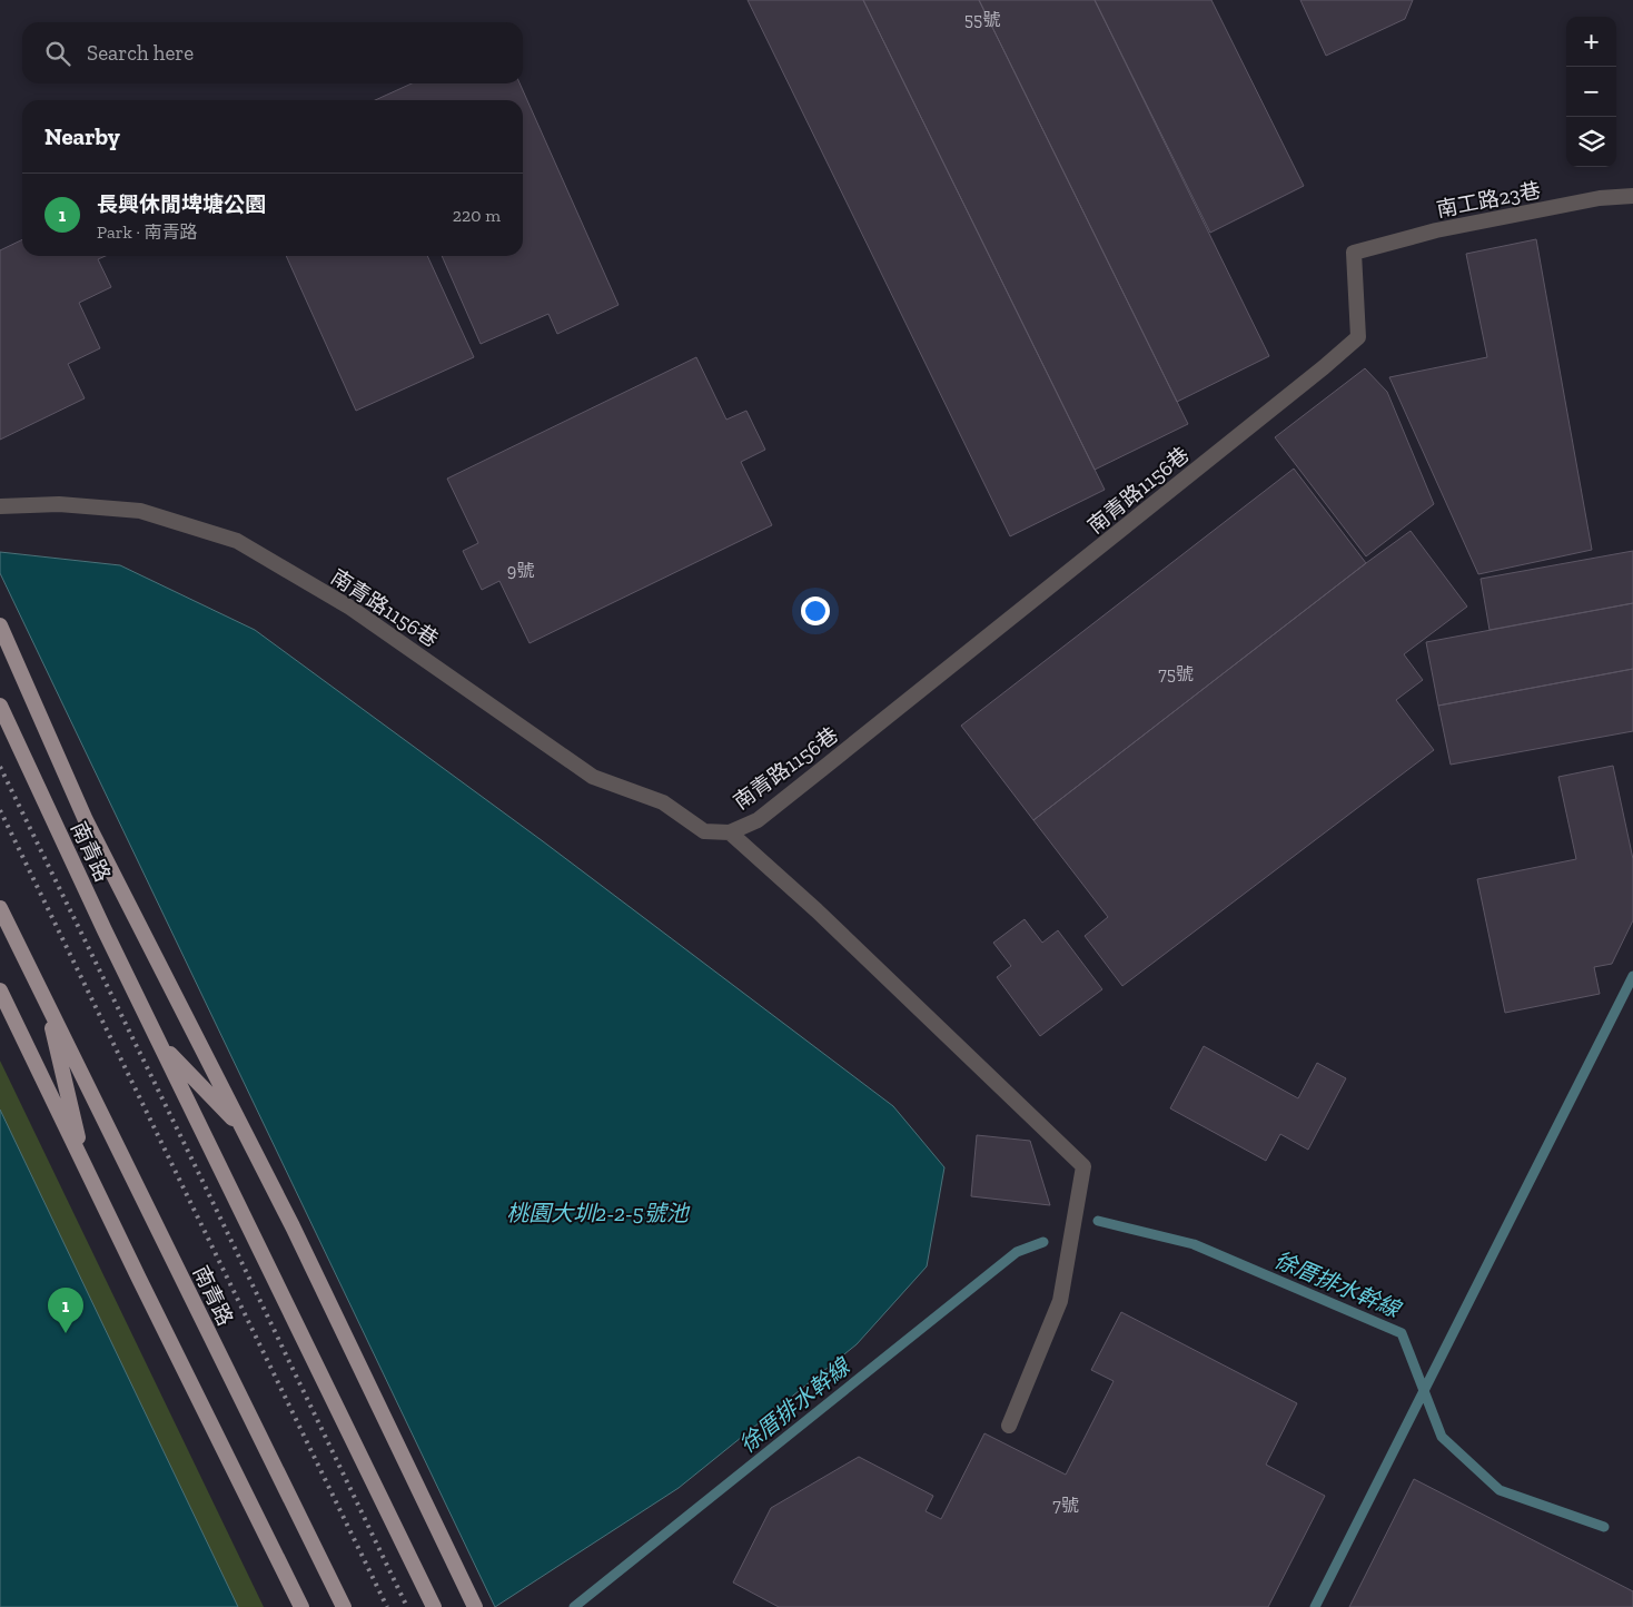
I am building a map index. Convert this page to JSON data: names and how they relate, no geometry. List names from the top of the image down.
{
  "streets": {
    "main road": ["南青路"],
    "street": ["南工路23巷", "南青路1156巷"]
  },
  "crossings": [
    ["南工路23巷", "南青路1156巷"]
  ],
  "water": ["桃園大圳2-2-5號池", "徐厝排水幹線"],
  "house_numbers": [
    "55號",
    "9號",
    "75號",
    "7號"
  ],
  "page": {
    "map_buttons": ["+", "−"],
    "search": "Search here",
    "heading": "Nearby",
    "list": [
      {
        "mark": "1",
        "name": "長興休閒埤塘公園",
        "note": "Park · 南青路",
        "value": "220 m"
      }
    ],
    "pins": "1"
  }
}
